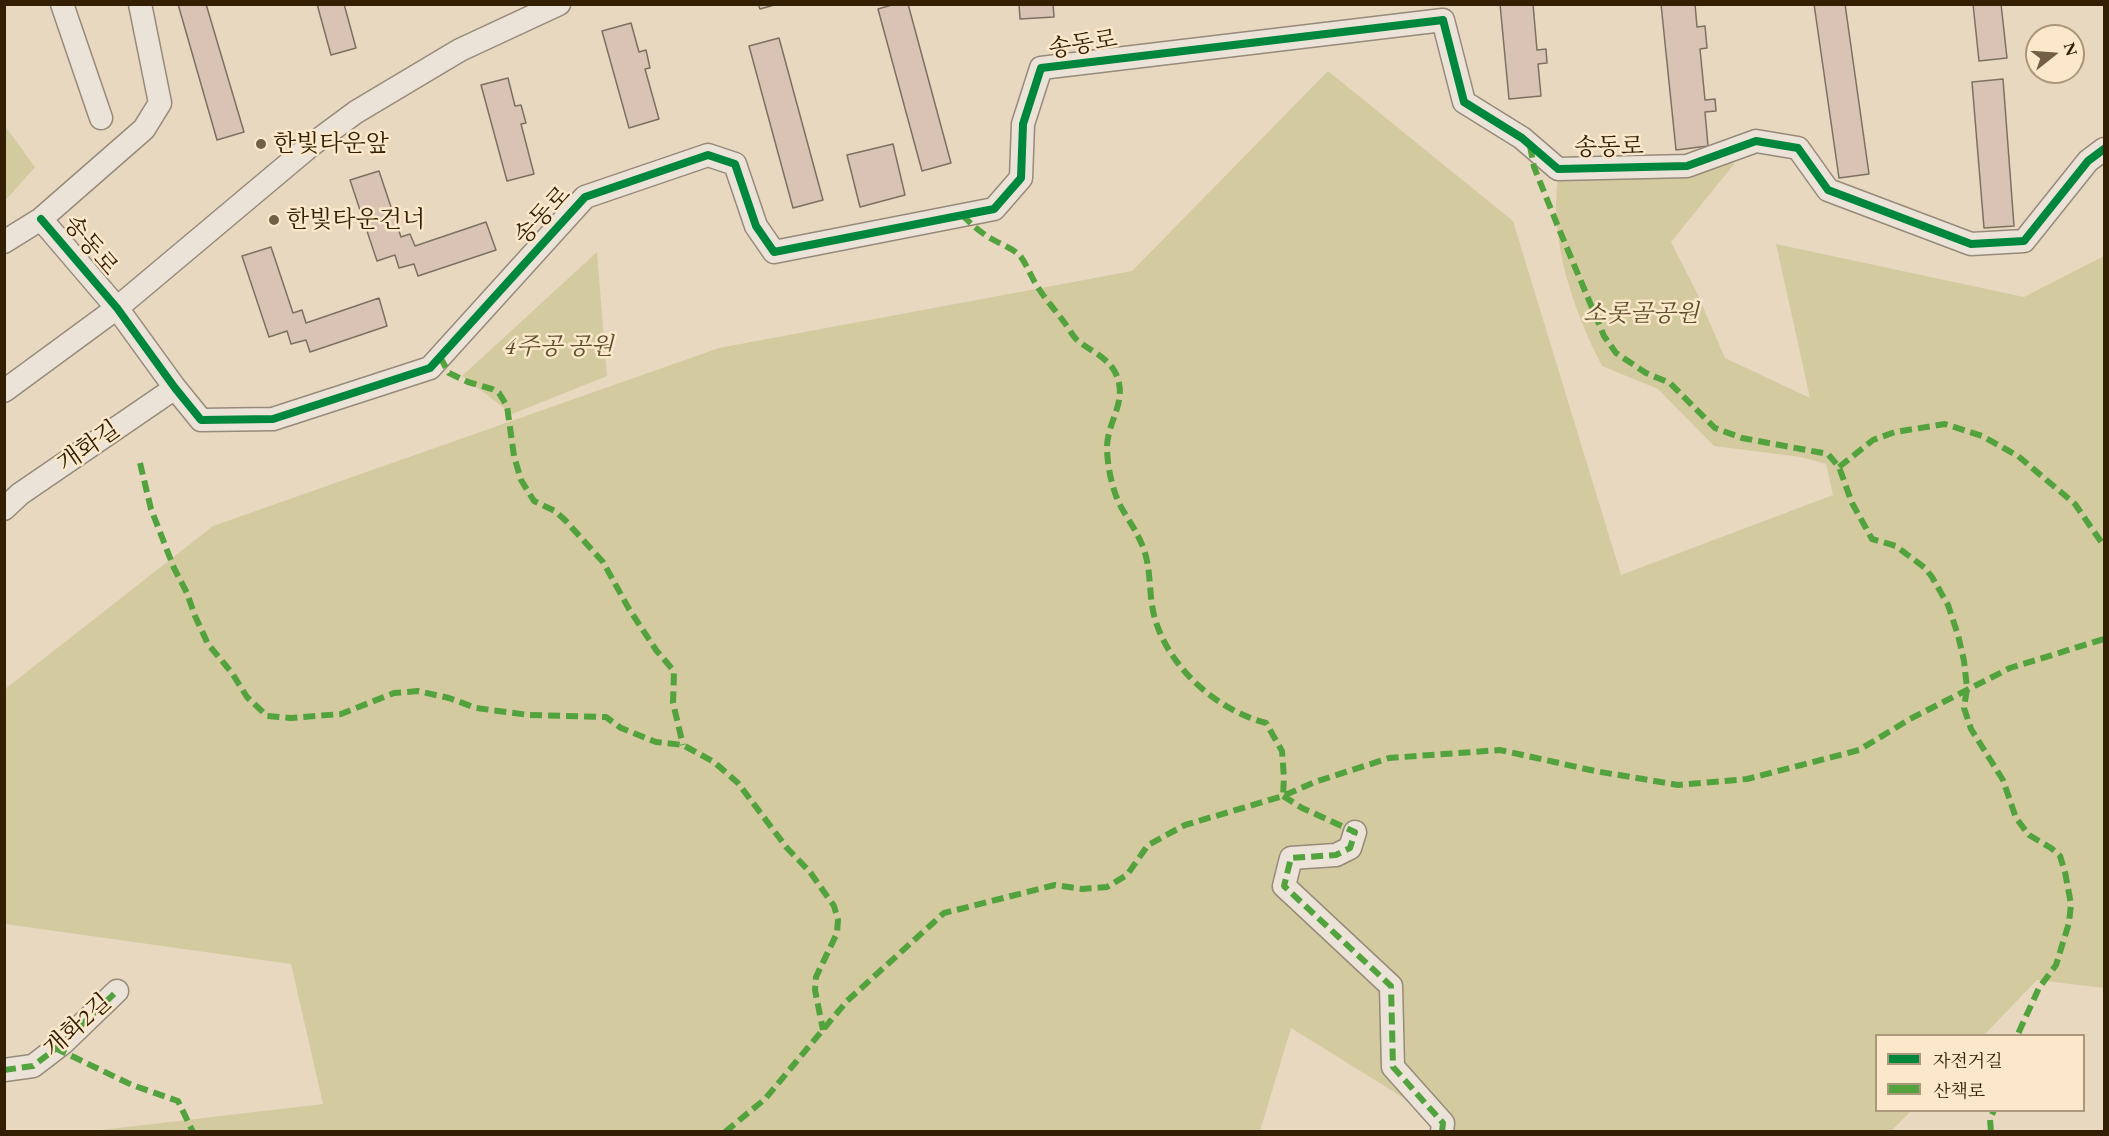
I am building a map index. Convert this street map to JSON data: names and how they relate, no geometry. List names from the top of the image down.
{
  "streets": {
    "street": ["송동로", "개화길", "개화2길"]
  },
  "crossings": [
    ["송동로", "개화길"]
  ],
  "parks": ["소롯골공원", "4주공 공원"],
  "places": ["한빛타운앞", "한빛타운건너"],
  "legend": ["자전거길", "산책로"],
  "north": "right"
}
